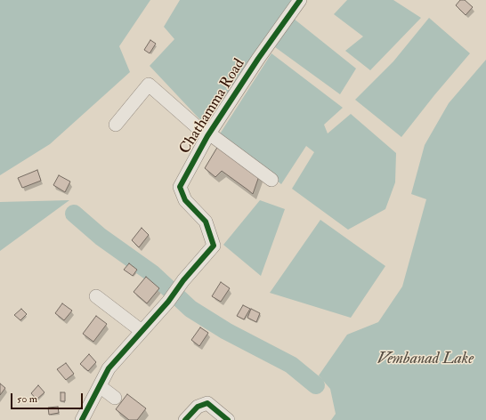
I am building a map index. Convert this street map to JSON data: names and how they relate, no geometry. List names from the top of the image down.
{
  "streets": {
    "street": ["Chathamma Road"]
  },
  "water": ["Vembanad Lake"],
  "scale_bar": "50 m"
}
